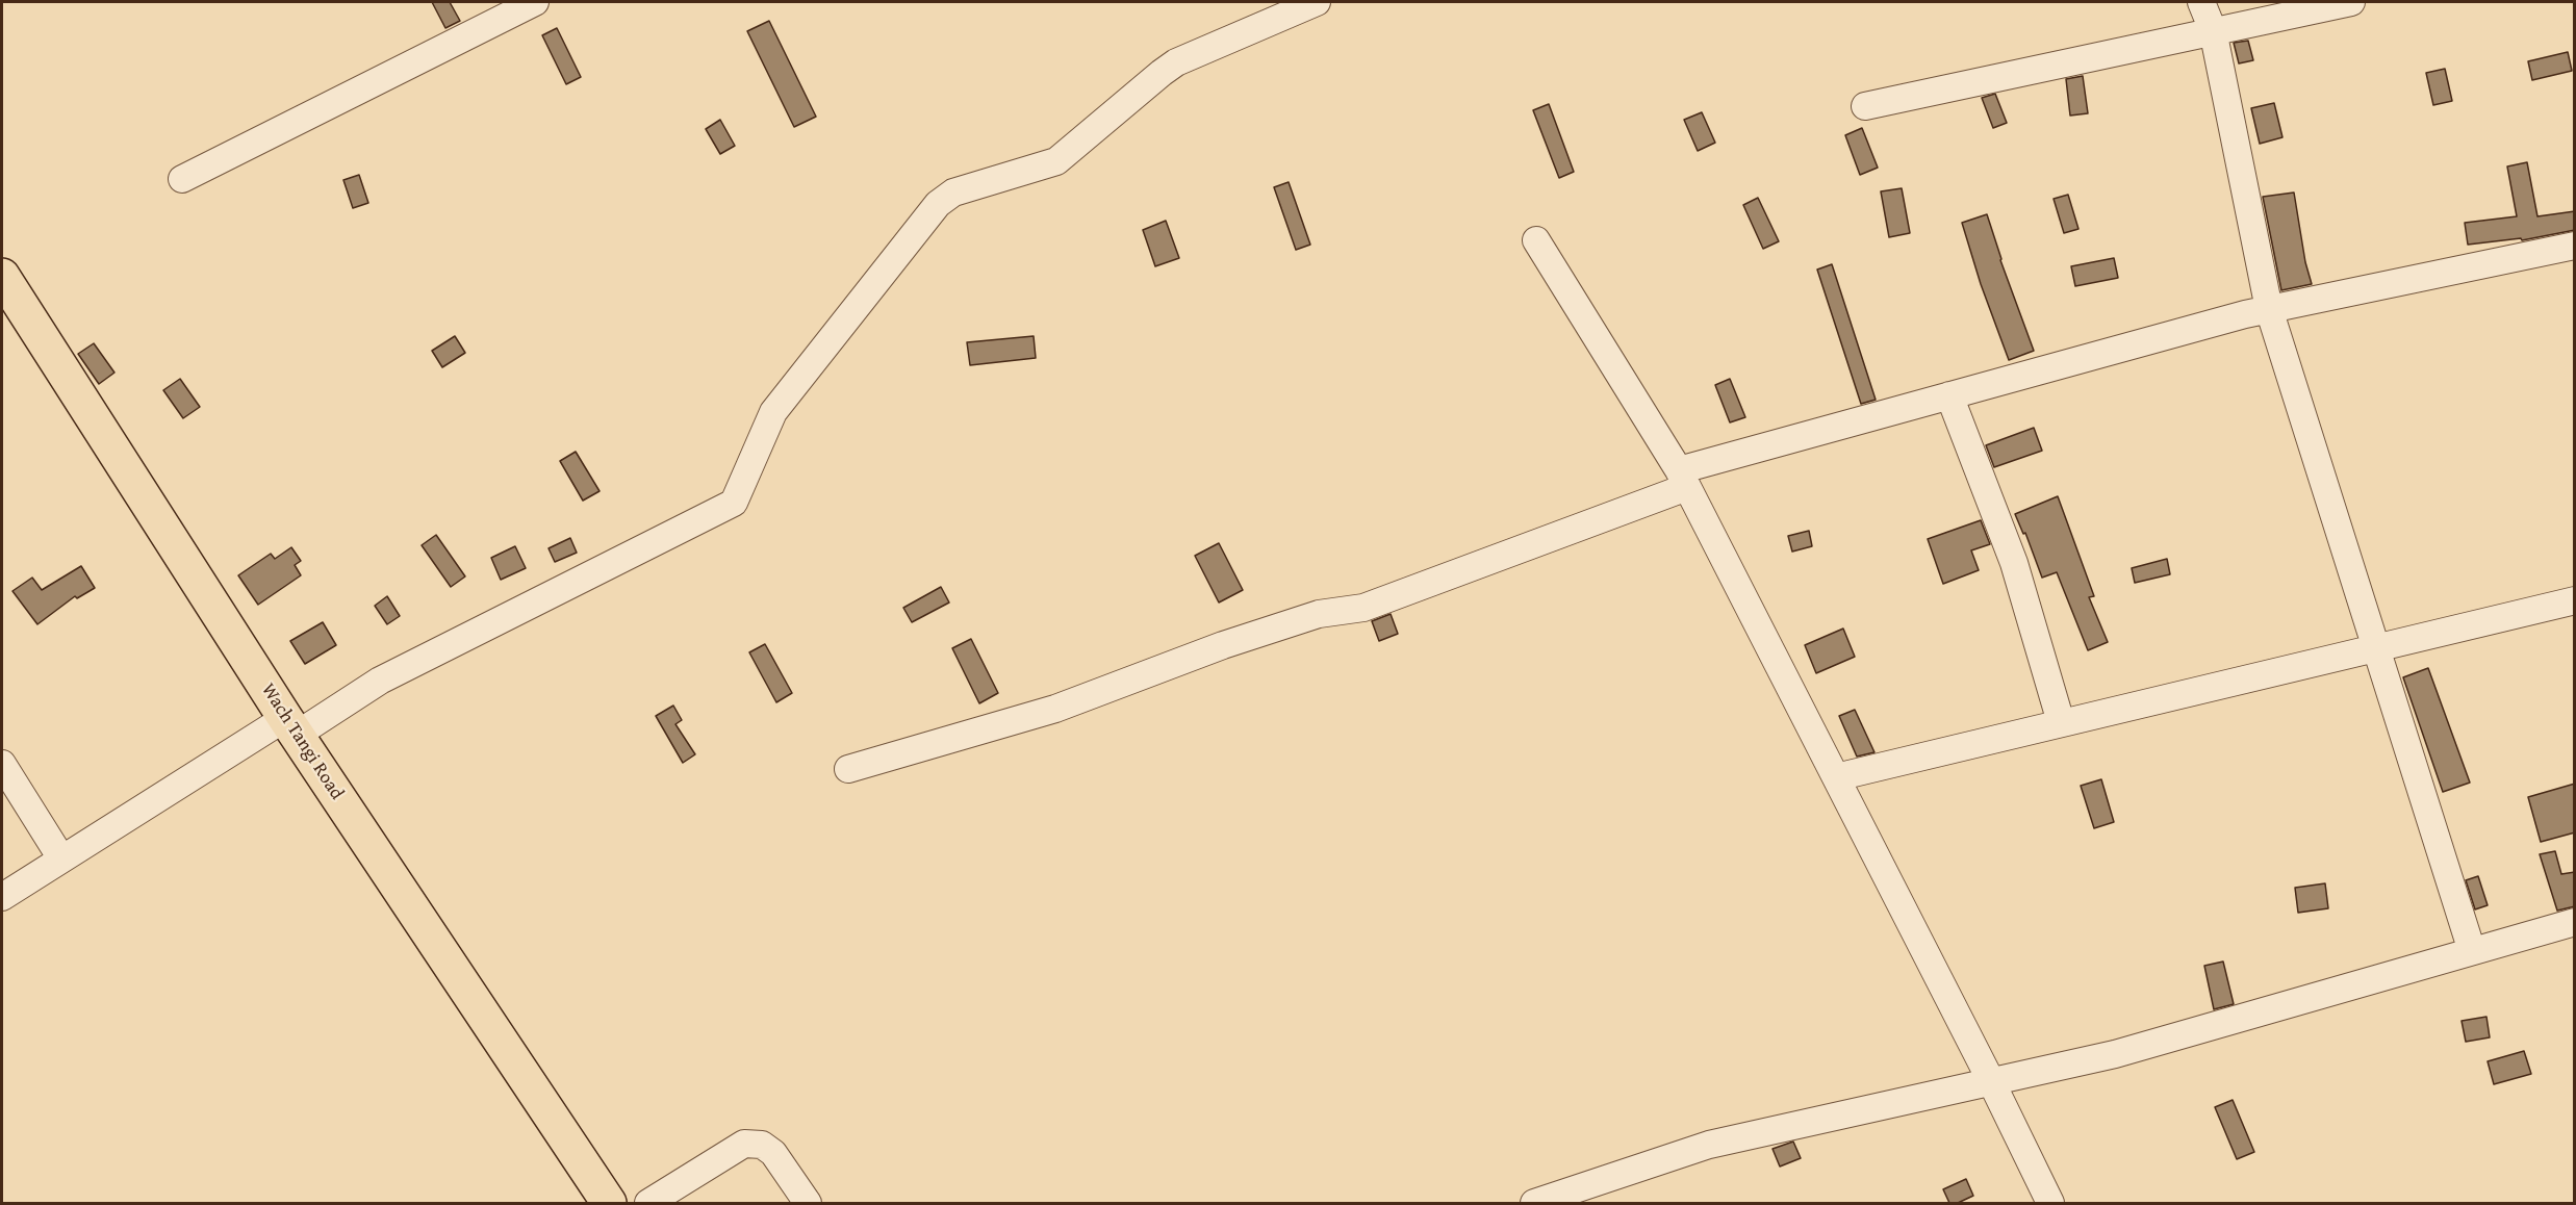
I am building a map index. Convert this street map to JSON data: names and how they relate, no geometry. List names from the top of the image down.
{
  "streets": {
    "main road": ["Wach Tangi Road"]
  }
}
